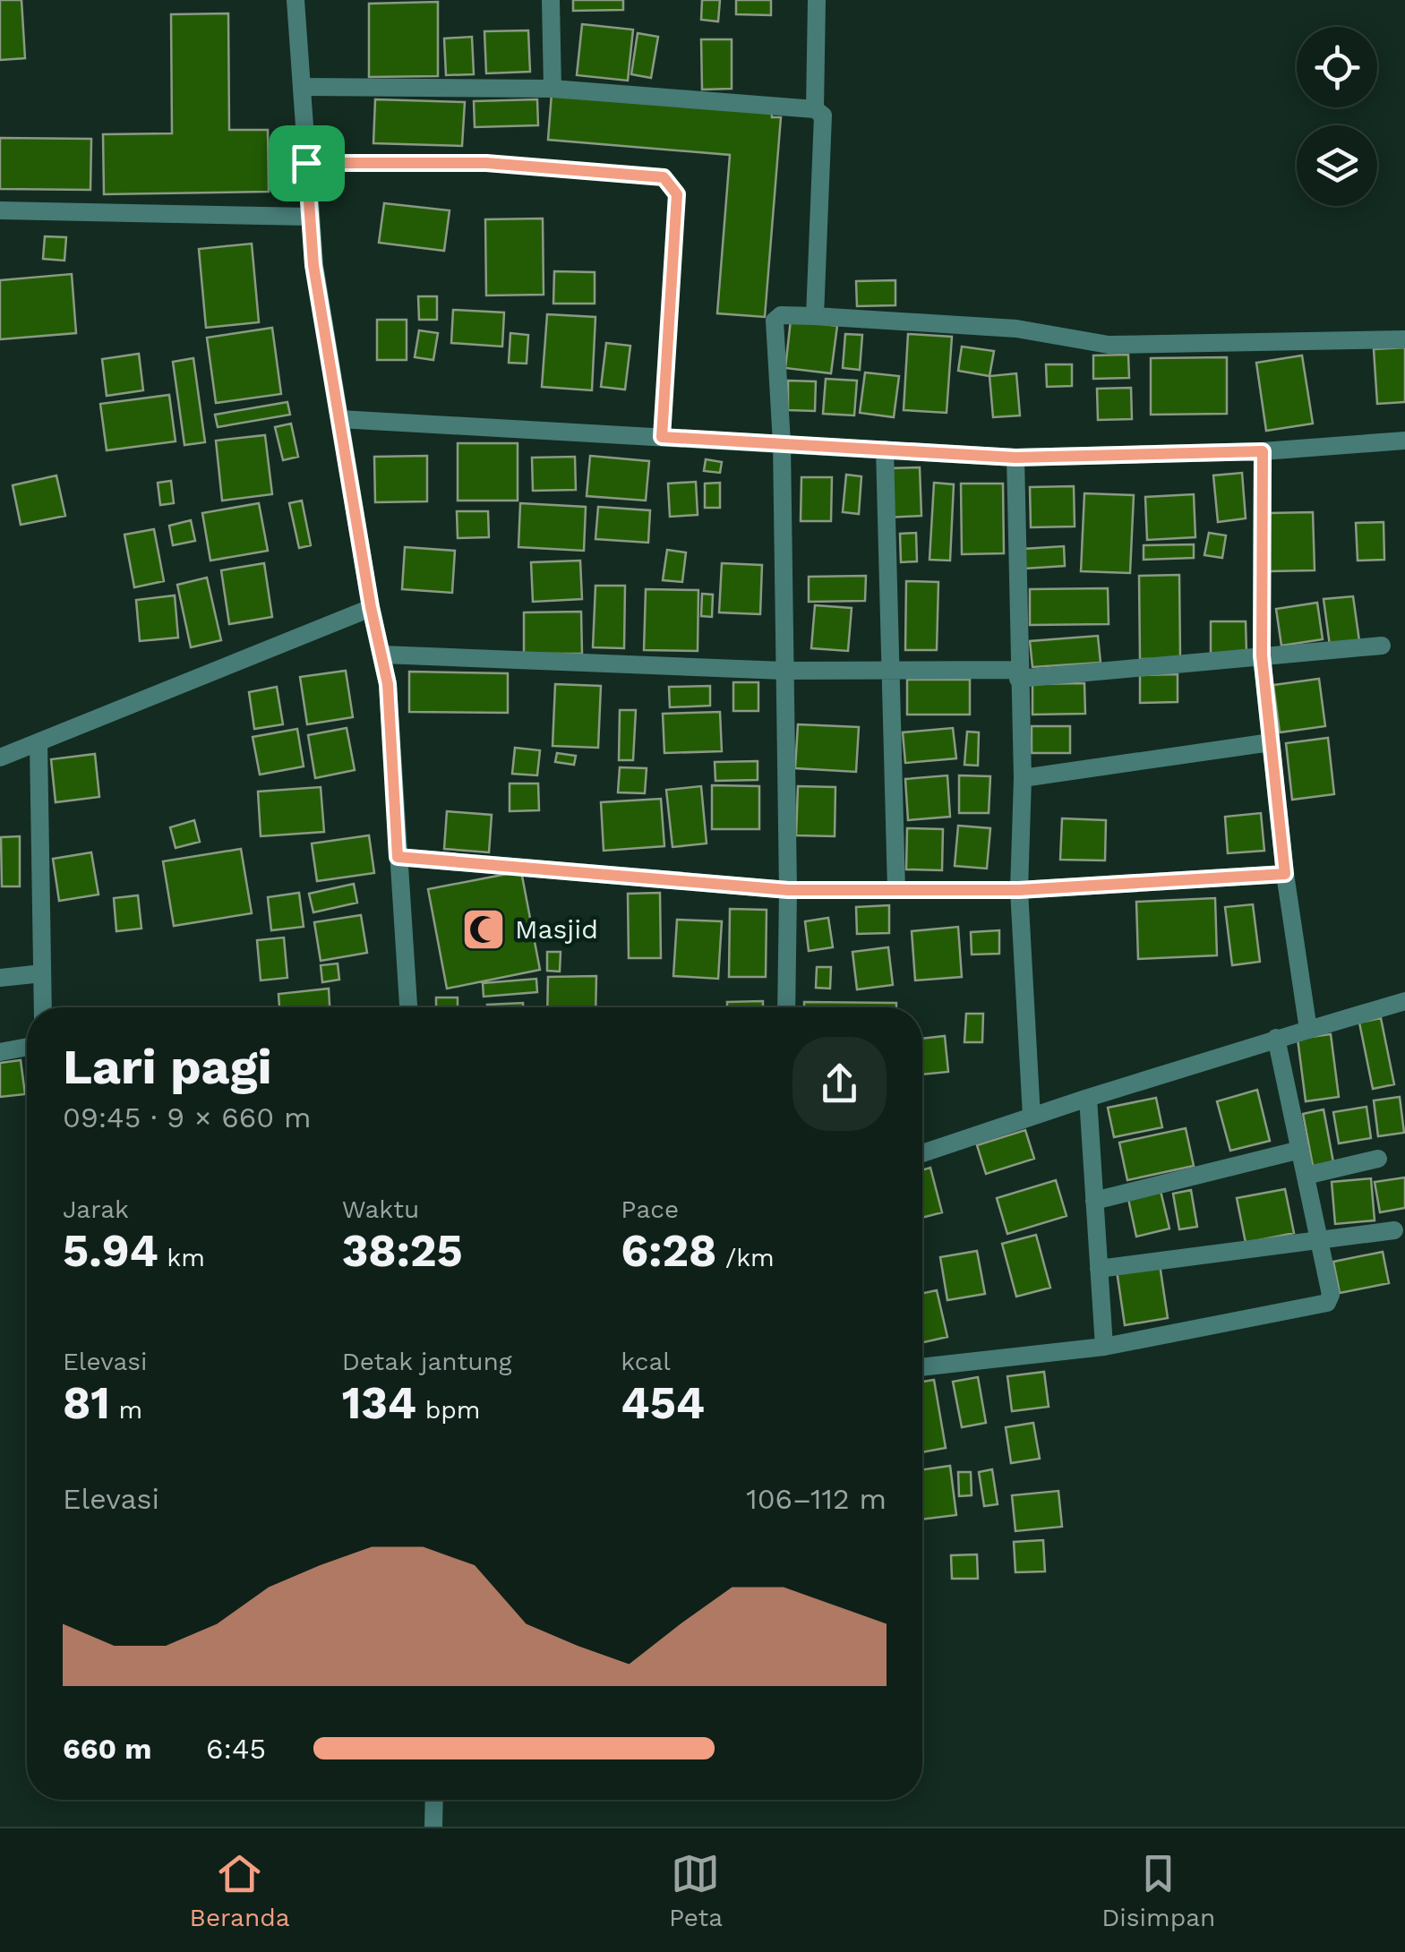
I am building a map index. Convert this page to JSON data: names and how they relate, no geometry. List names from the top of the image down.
{
  "places": {
    "mosque": ["Masjid"]
  },
  "page": {
    "heading": ["Lari pagi", "09:45 · 9 × 660 m"],
    "stats": [
      ["Jarak", "5.94 km"],
      ["Waktu", "38:25"],
      ["Pace", "6:28 /km"],
      ["Elevasi", "81 m"],
      ["Detak jantung", "134 bpm"],
      ["kcal", "454"]
    ],
    "chart": ["Elevasi", "106–112 m"],
    "list": [
      {
        "name": "660 m",
        "note": "6:45"
      }
    ],
    "tabs": ["Beranda", "Peta", "Disimpan"]
  }
}
